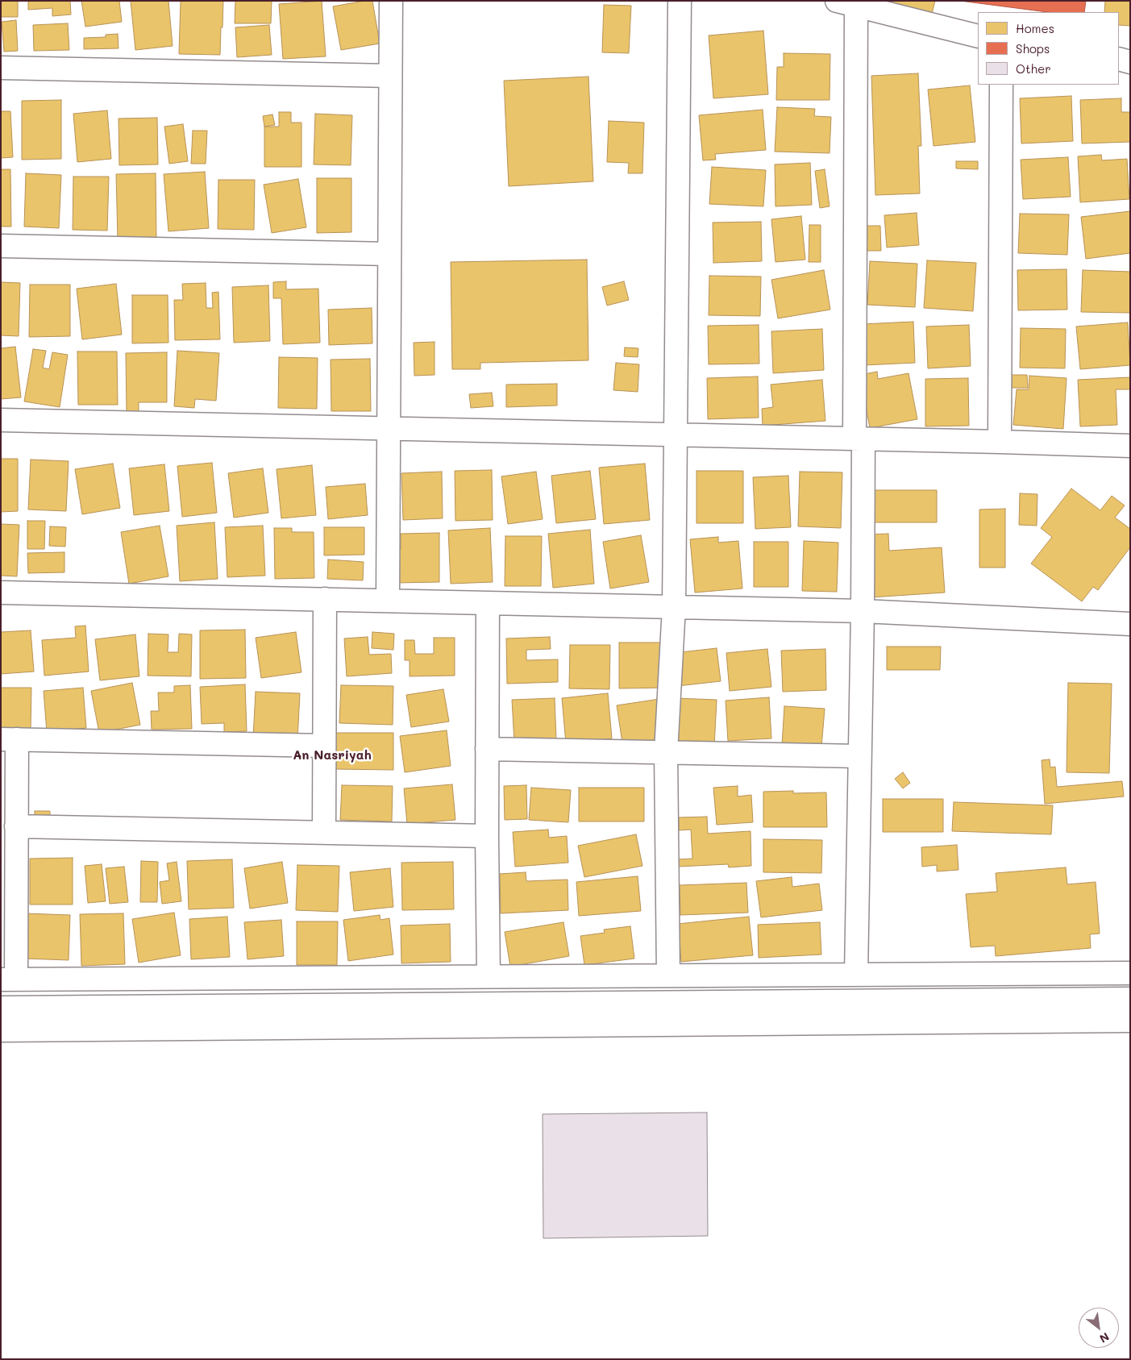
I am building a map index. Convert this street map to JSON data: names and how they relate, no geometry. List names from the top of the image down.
{
  "districts": ["An Nasriyah"],
  "legend": ["Homes", "Shops", "Other"],
  "north": "bottom right"
}
